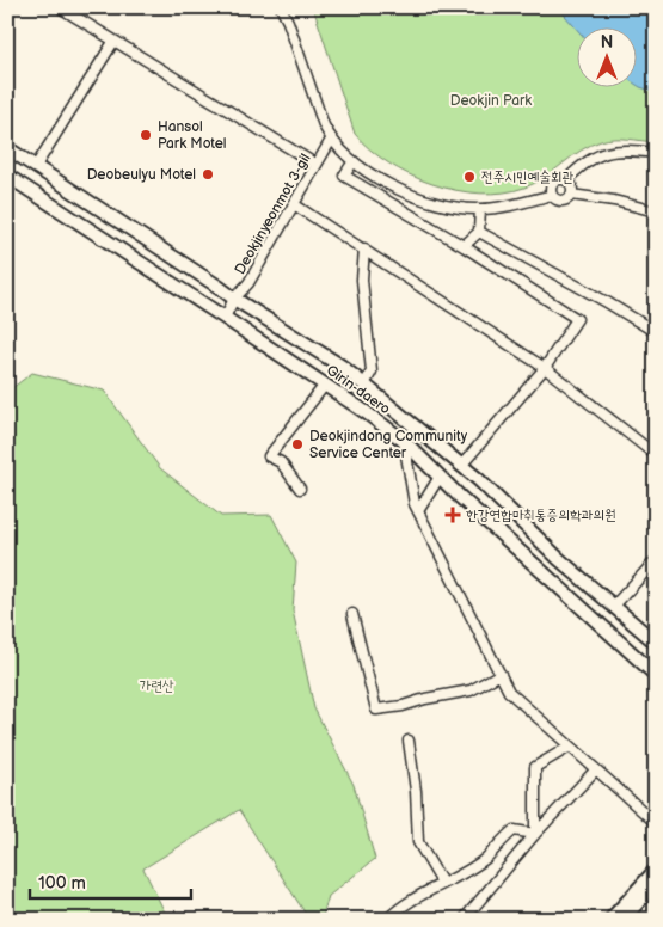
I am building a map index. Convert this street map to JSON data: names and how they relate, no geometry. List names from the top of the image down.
{
  "streets": {
    "street": ["Deokjinyeonmot 3-gil", "Girin-daero"]
  },
  "crossings": [
    ["Deokjinyeonmot 3-gil", "Girin-daero"]
  ],
  "parks": ["Deokjin Park", "가련산"],
  "places": {
    "other": [
      "Hansol Park Motel",
      "Deobeulyu Motel",
      "전주시민예술회관",
      "Deokjindong Community Service Center"
    ],
    "health": ["한강연합마취통증의학과의원"]
  },
  "scale_bar": "100 m",
  "north": "top"
}
